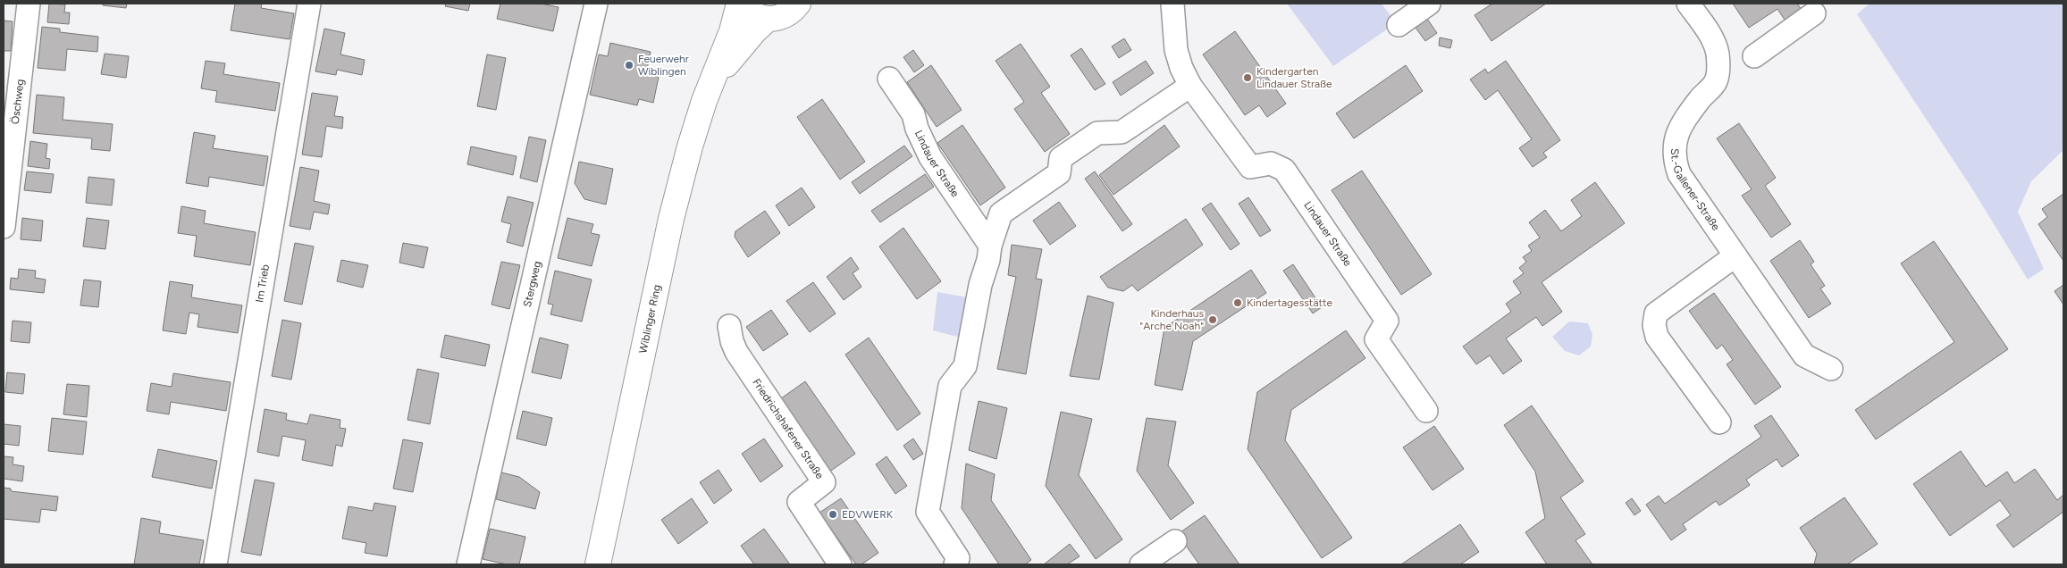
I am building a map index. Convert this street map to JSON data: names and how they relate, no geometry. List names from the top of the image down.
{
  "streets": {
    "main road": ["Wiblinger Ring"],
    "street": [
      "Öschweg",
      "Lindauer Straße",
      "St.-Gallener-Straße",
      "Im Trieb",
      "Stergweg",
      "Friedrichshafener Straße"
    ]
  },
  "places": [
    "Feuerwehr Wiblingen",
    "Kindergarten Lindauer Straße",
    "Kindertagesstätte",
    "Kinderhaus \"Arche Noah\"",
    "EDVWERK"
  ]
}
